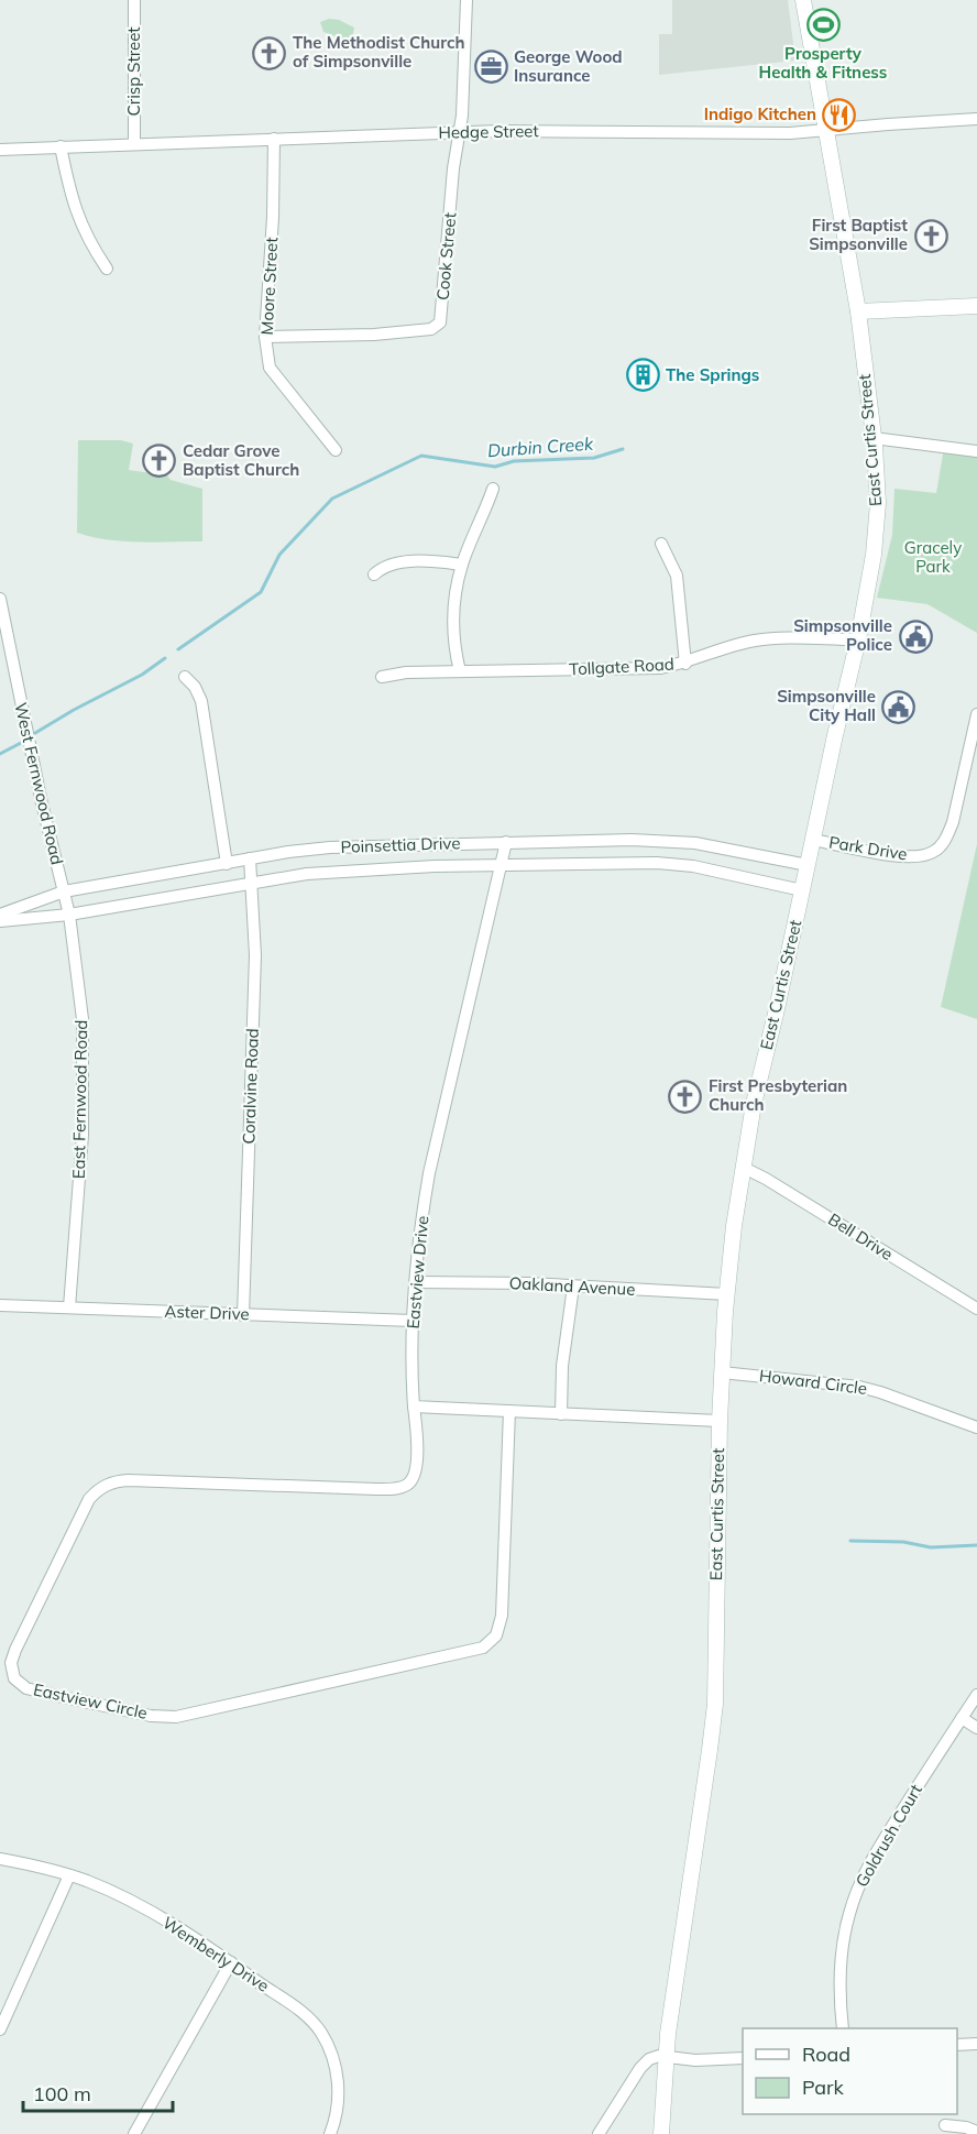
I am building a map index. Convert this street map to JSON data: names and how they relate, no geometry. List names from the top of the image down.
{
  "streets": {
    "main road": ["East Curtis Street"],
    "street": [
      "Crisp Street",
      "Hedge Street",
      "Cook Street",
      "Moore Street",
      "Tollgate Road",
      "West Fernwood Road",
      "Poinsettia Drive",
      "Park Drive",
      "Coralvine Road",
      "East Fernwood Road",
      "Bell Drive",
      "Eastview Drive",
      "Oakland Avenue",
      "Aster Drive",
      "Howard Circle",
      "Eastview Circle",
      "Goldrush Court",
      "Wemberly Drive"
    ]
  },
  "crossings": [
    ["Crisp Street", "Hedge Street"],
    ["Hedge Street", "Cook Street"],
    ["Hedge Street", "Moore Street"],
    ["Hedge Street", "East Curtis Street"],
    ["Cook Street", "Moore Street"],
    ["East Curtis Street", "Tollgate Road"],
    ["East Curtis Street", "Poinsettia Drive"],
    ["East Curtis Street", "Park Drive"],
    ["East Curtis Street", "Bell Drive"],
    ["East Curtis Street", "Oakland Avenue"],
    ["East Curtis Street", "Howard Circle"],
    ["West Fernwood Road", "Poinsettia Drive"],
    ["West Fernwood Road", "East Fernwood Road"],
    ["Poinsettia Drive", "Coralvine Road"],
    ["Poinsettia Drive", "East Fernwood Road"],
    ["Poinsettia Drive", "Eastview Drive"],
    ["Coralvine Road", "Aster Drive"],
    ["East Fernwood Road", "Aster Drive"],
    ["Eastview Drive", "Oakland Avenue"],
    ["Eastview Drive", "Aster Drive"],
    ["Eastview Drive", "Eastview Circle"]
  ],
  "water": ["Durbin Creek"],
  "parks": ["Gracely Park"],
  "places": {
    "sports": ["Prosperty Health & Fitness"],
    "church": [
      "The Methodist Church of Simpsonville",
      "First Baptist Simpsonville",
      "Cedar Grove Baptist Church",
      "First Presbyterian Church"
    ],
    "office": ["George Wood Insurance"],
    "restaurant": ["Indigo Kitchen"],
    "building": ["The Springs"],
    "public building": ["Simpsonville Police", "Simpsonville City Hall"]
  },
  "legend": ["Road", "Park"],
  "scale_bar": "100 m"
}
